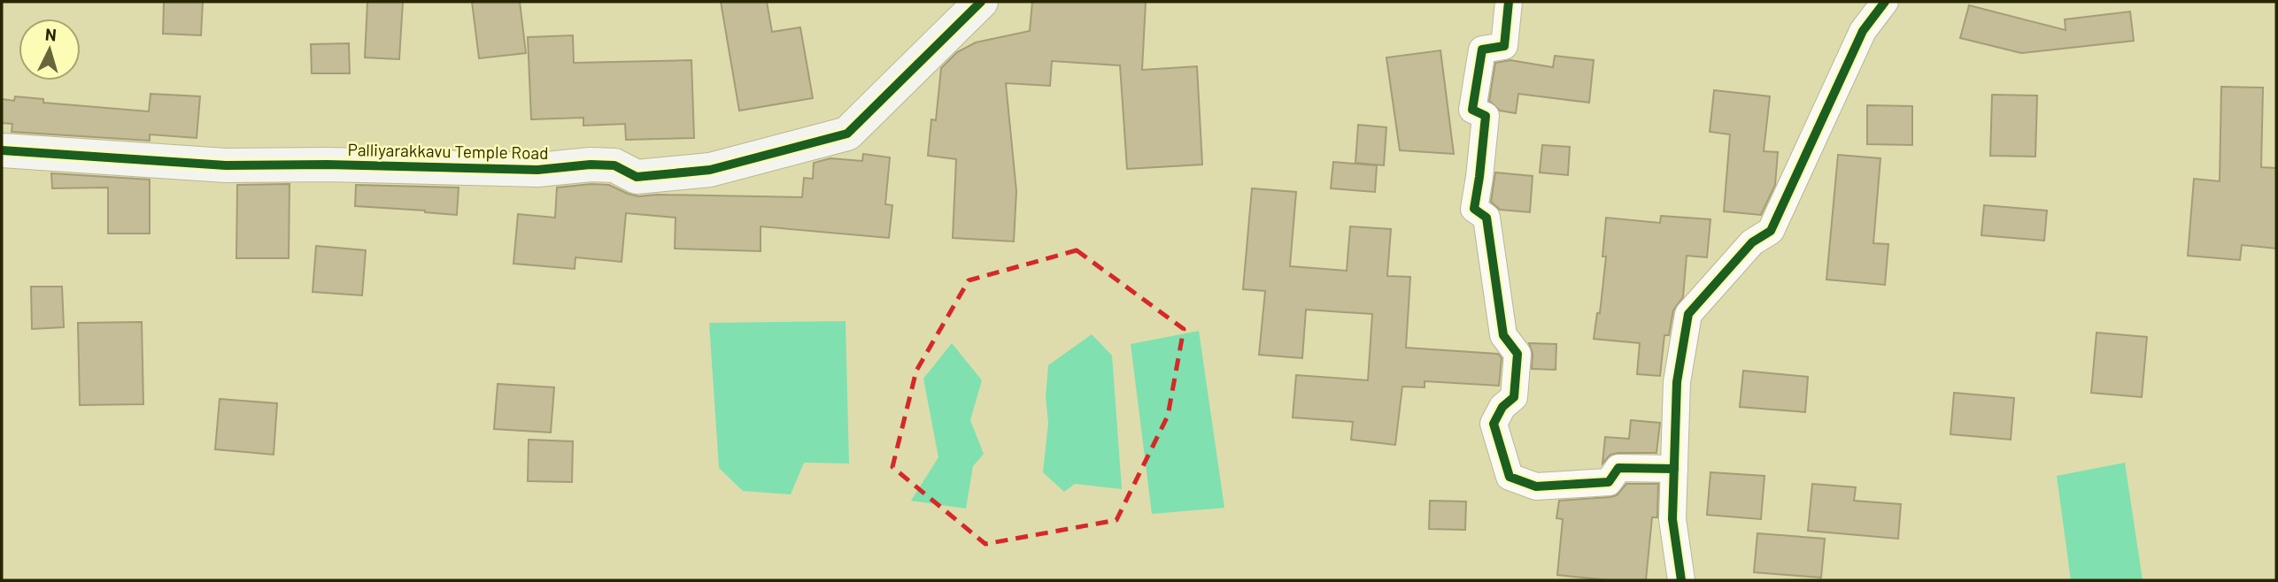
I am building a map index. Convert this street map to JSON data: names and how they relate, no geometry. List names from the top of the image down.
{
  "streets": {
    "street": ["Palliyarakkavu Temple Road"]
  },
  "north": "top"
}
